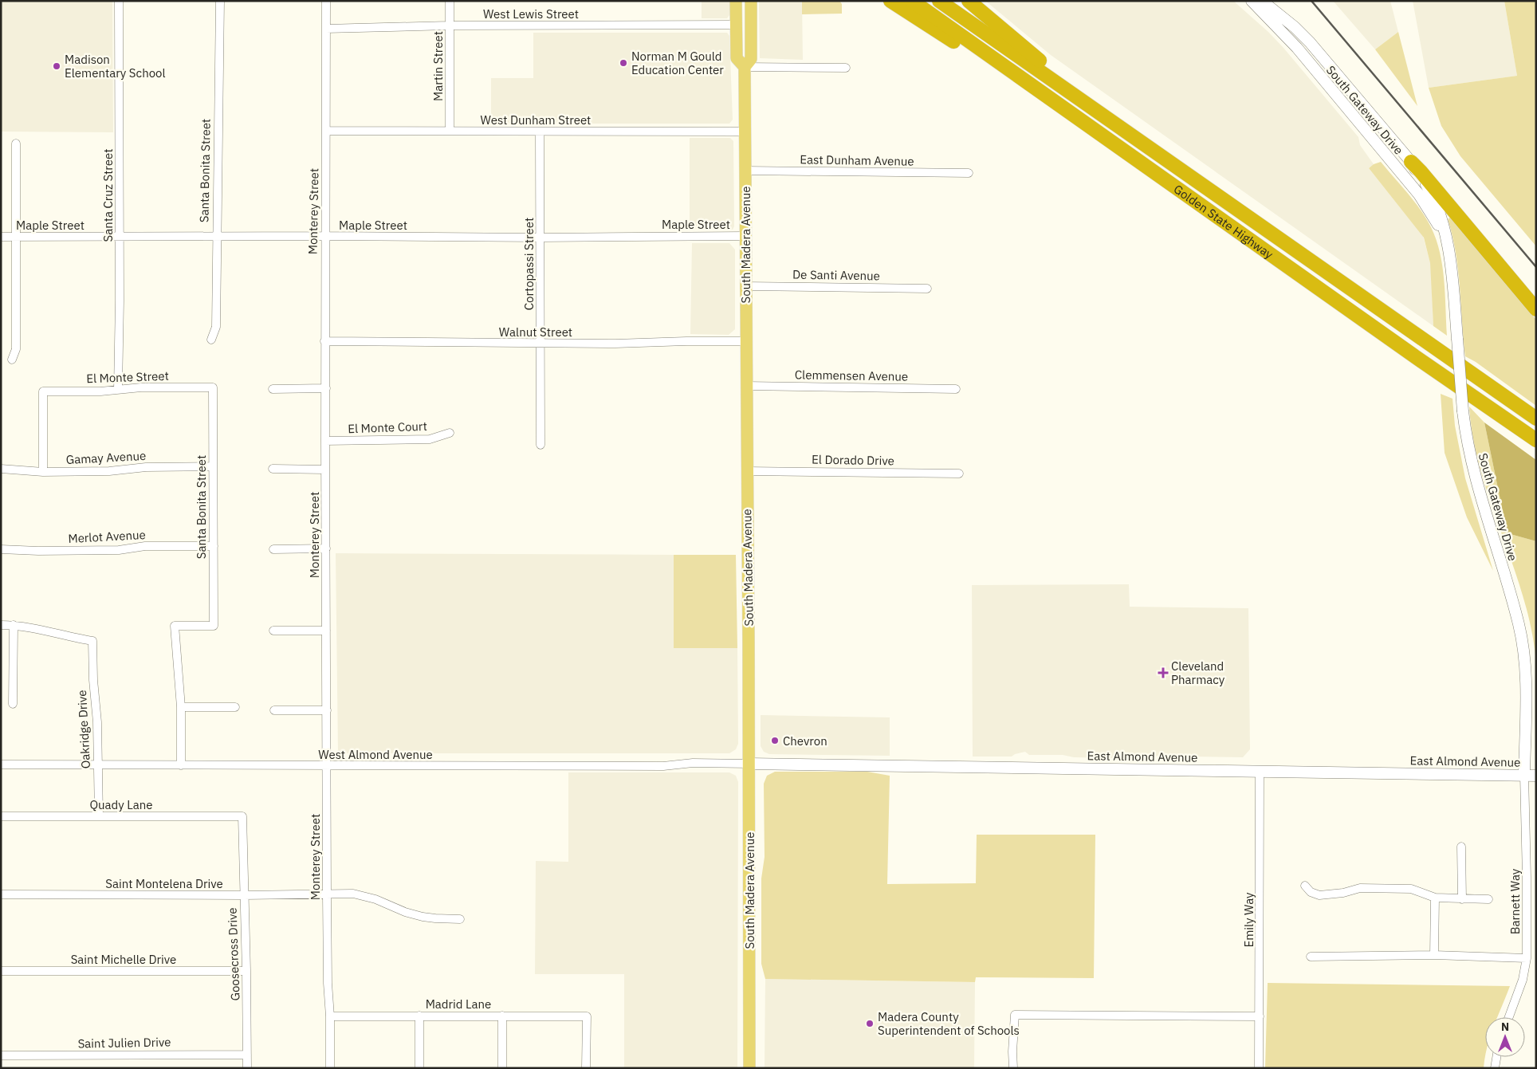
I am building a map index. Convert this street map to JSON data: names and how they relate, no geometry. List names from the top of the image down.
{
  "streets": {
    "highway": ["Golden State Highway"],
    "main road": ["South Gateway Drive", "South Madera Avenue", "East Almond Avenue"],
    "street": [
      "West Lewis Street",
      "Martin Street",
      "West Dunham Street",
      "East Dunham Avenue",
      "Santa Bonita Street",
      "Santa Cruz Street",
      "Monterey Street",
      "Maple Street",
      "Cortopassi Street",
      "De Santi Avenue",
      "Walnut Street",
      "Clemmensen Avenue",
      "El Monte Street",
      "El Monte Court",
      "Gamay Avenue",
      "El Dorado Drive",
      "Merlot Avenue",
      "Oakridge Drive",
      "West Almond Avenue",
      "Quady Lane",
      "Saint Montelena Drive",
      "Barnett Way",
      "Emily Way",
      "Goosecross Drive",
      "Saint Michelle Drive",
      "Madrid Lane",
      "Saint Julien Drive"
    ]
  },
  "crossings": [
    ["West Lewis Street", "Martin Street"],
    ["West Lewis Street", "Monterey Street"],
    ["West Lewis Street", "South Madera Avenue"],
    ["Martin Street", "West Dunham Street"],
    ["South Gateway Drive", "East Almond Avenue"],
    ["South Gateway Drive", "Barnett Way"],
    ["West Dunham Street", "Monterey Street"],
    ["West Dunham Street", "South Madera Avenue"],
    ["West Dunham Street", "Cortopassi Street"],
    ["East Dunham Avenue", "South Madera Avenue"],
    ["Santa Bonita Street", "Maple Street"],
    ["Santa Bonita Street", "El Monte Street"],
    ["Santa Bonita Street", "Gamay Avenue"],
    ["Santa Bonita Street", "Merlot Avenue"],
    ["Santa Cruz Street", "Maple Street"],
    ["Santa Cruz Street", "El Monte Street"],
    ["Monterey Street", "Maple Street"],
    ["Monterey Street", "Walnut Street"],
    ["Monterey Street", "El Monte Court"],
    ["Monterey Street", "West Almond Avenue"],
    ["Monterey Street", "Saint Montelena Drive"],
    ["Monterey Street", "Madrid Lane"],
    ["Maple Street", "South Madera Avenue"],
    ["Maple Street", "Cortopassi Street"],
    ["South Madera Avenue", "De Santi Avenue"],
    ["South Madera Avenue", "Walnut Street"],
    ["South Madera Avenue", "Clemmensen Avenue"],
    ["South Madera Avenue", "El Dorado Drive"],
    ["South Madera Avenue", "West Almond Avenue"],
    ["South Madera Avenue", "East Almond Avenue"],
    ["Cortopassi Street", "Walnut Street"],
    ["El Monte Street", "Gamay Avenue"],
    ["Oakridge Drive", "West Almond Avenue"],
    ["Oakridge Drive", "Quady Lane"],
    ["West Almond Avenue", "East Almond Avenue"],
    ["East Almond Avenue", "Barnett Way"],
    ["East Almond Avenue", "Emily Way"],
    ["Quady Lane", "Goosecross Drive"],
    ["Saint Montelena Drive", "Goosecross Drive"],
    ["Goosecross Drive", "Saint Michelle Drive"],
    ["Goosecross Drive", "Saint Julien Drive"]
  ],
  "places": {
    "other": [
      "Norman M Gould Education Center",
      "Madison Elementary School",
      "Chevron",
      "Madera County Superintendent of Schools"
    ],
    "health": ["Cleveland Pharmacy"]
  },
  "north": "top"
}
